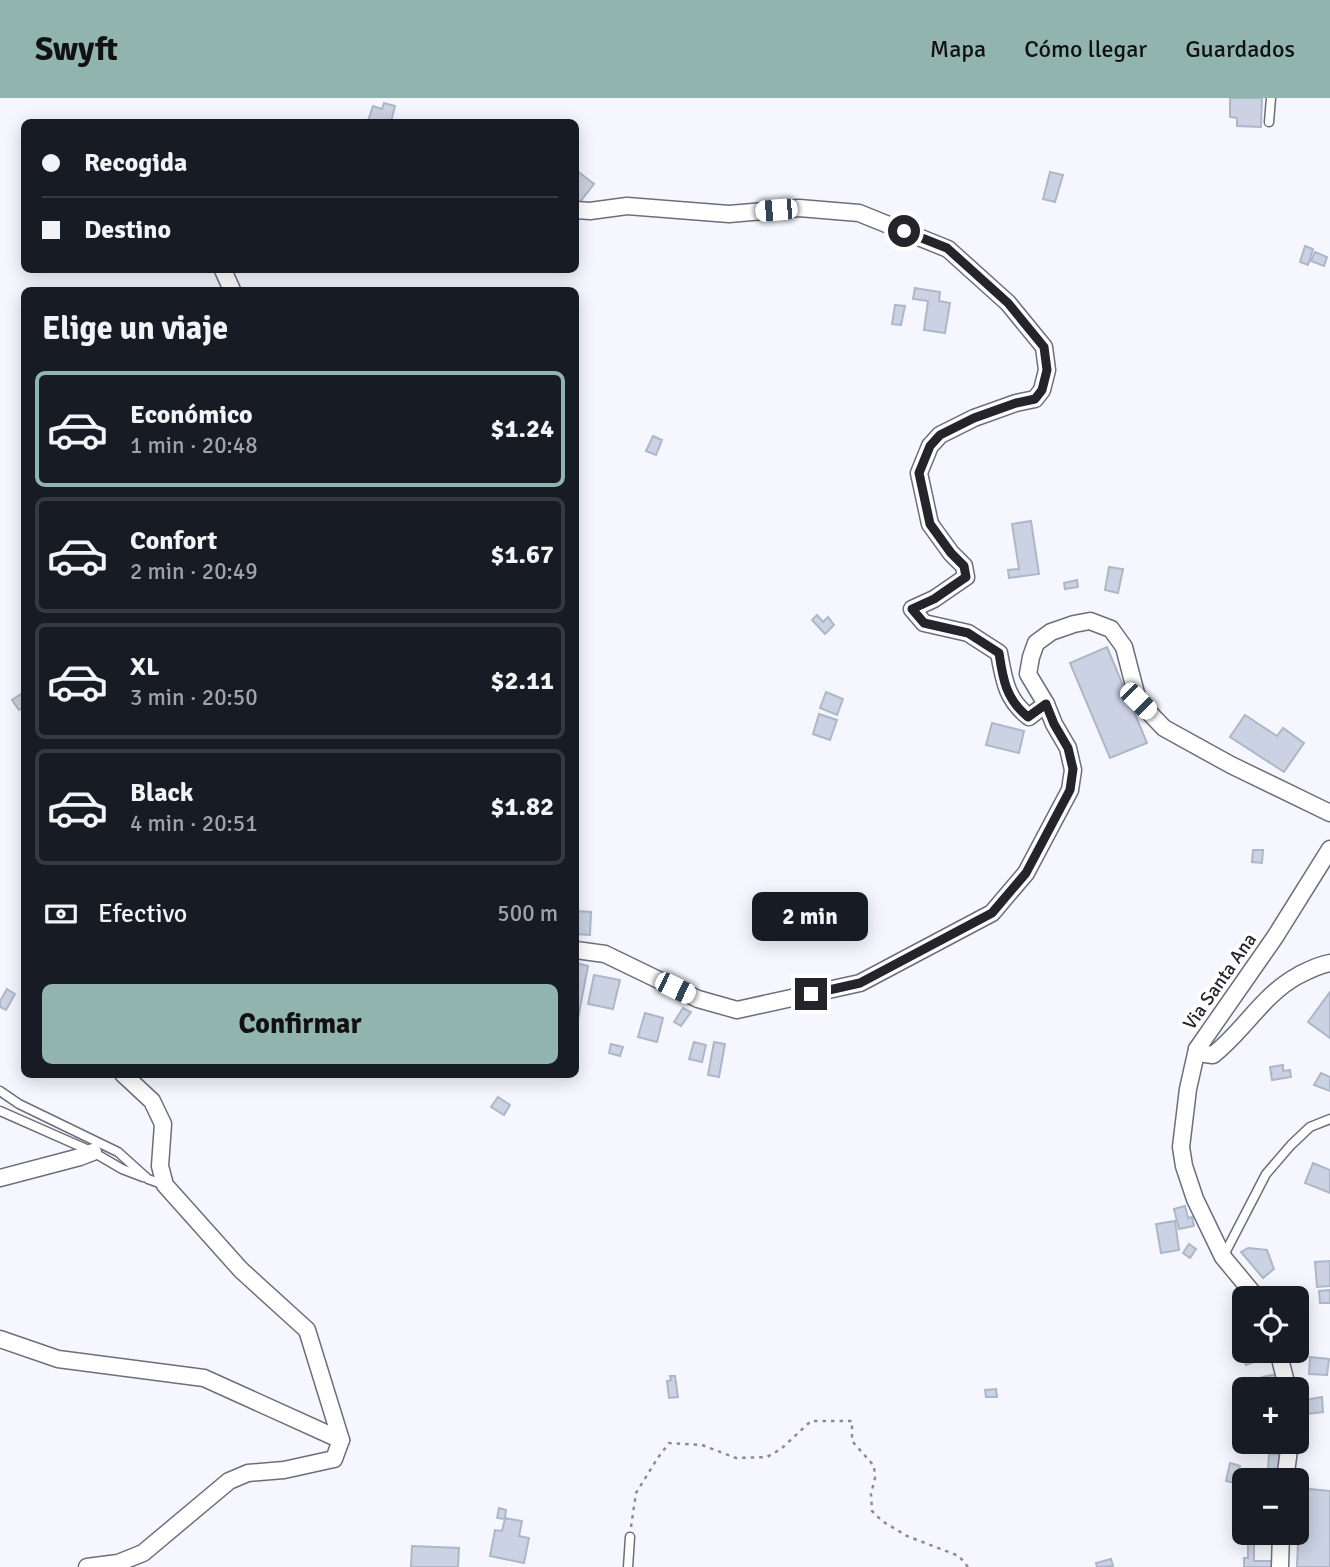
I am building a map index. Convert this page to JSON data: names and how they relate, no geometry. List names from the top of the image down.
{
  "streets": {
    "street": ["Via Santa Ana"]
  },
  "page": {
    "header": "Swyft",
    "nav": ["Mapa", "Cómo llegar", "Guardados"],
    "banner": ["Recogida", "Destino"],
    "heading": "Elige un viaje",
    "list": [
      {
        "name": "Económico",
        "note": "1 min · 20:48",
        "value": "$1.24"
      },
      {
        "name": "Confort",
        "note": "2 min · 20:49",
        "value": "$1.67"
      },
      {
        "name": "XL",
        "note": "3 min · 20:50",
        "value": "$2.11"
      },
      {
        "name": "Black",
        "note": "4 min · 20:51",
        "value": "$1.82"
      }
    ],
    "pay": ["Efectivo", "500 m"],
    "bubble": "2 min",
    "buttons": "Confirmar",
    "map_buttons": ["+", "−"]
  }
}
